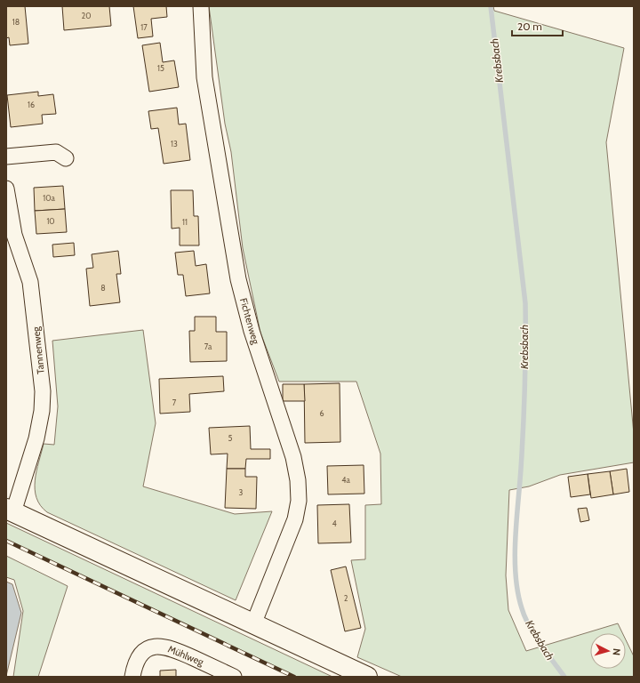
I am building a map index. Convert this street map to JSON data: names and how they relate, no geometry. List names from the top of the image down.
{
  "streets": {
    "street": ["Fichtenweg", "Tannenweg", "Mühlweg"]
  },
  "water": ["Krebsbach"],
  "house_numbers": [
    "20",
    "18",
    "17",
    "15",
    "16",
    "13",
    "10a",
    "10",
    "11",
    "8",
    "7a",
    "7",
    "6",
    "5",
    "4a",
    "3",
    "4",
    "2"
  ],
  "scale_bar": "20 m",
  "north": "right"
}
